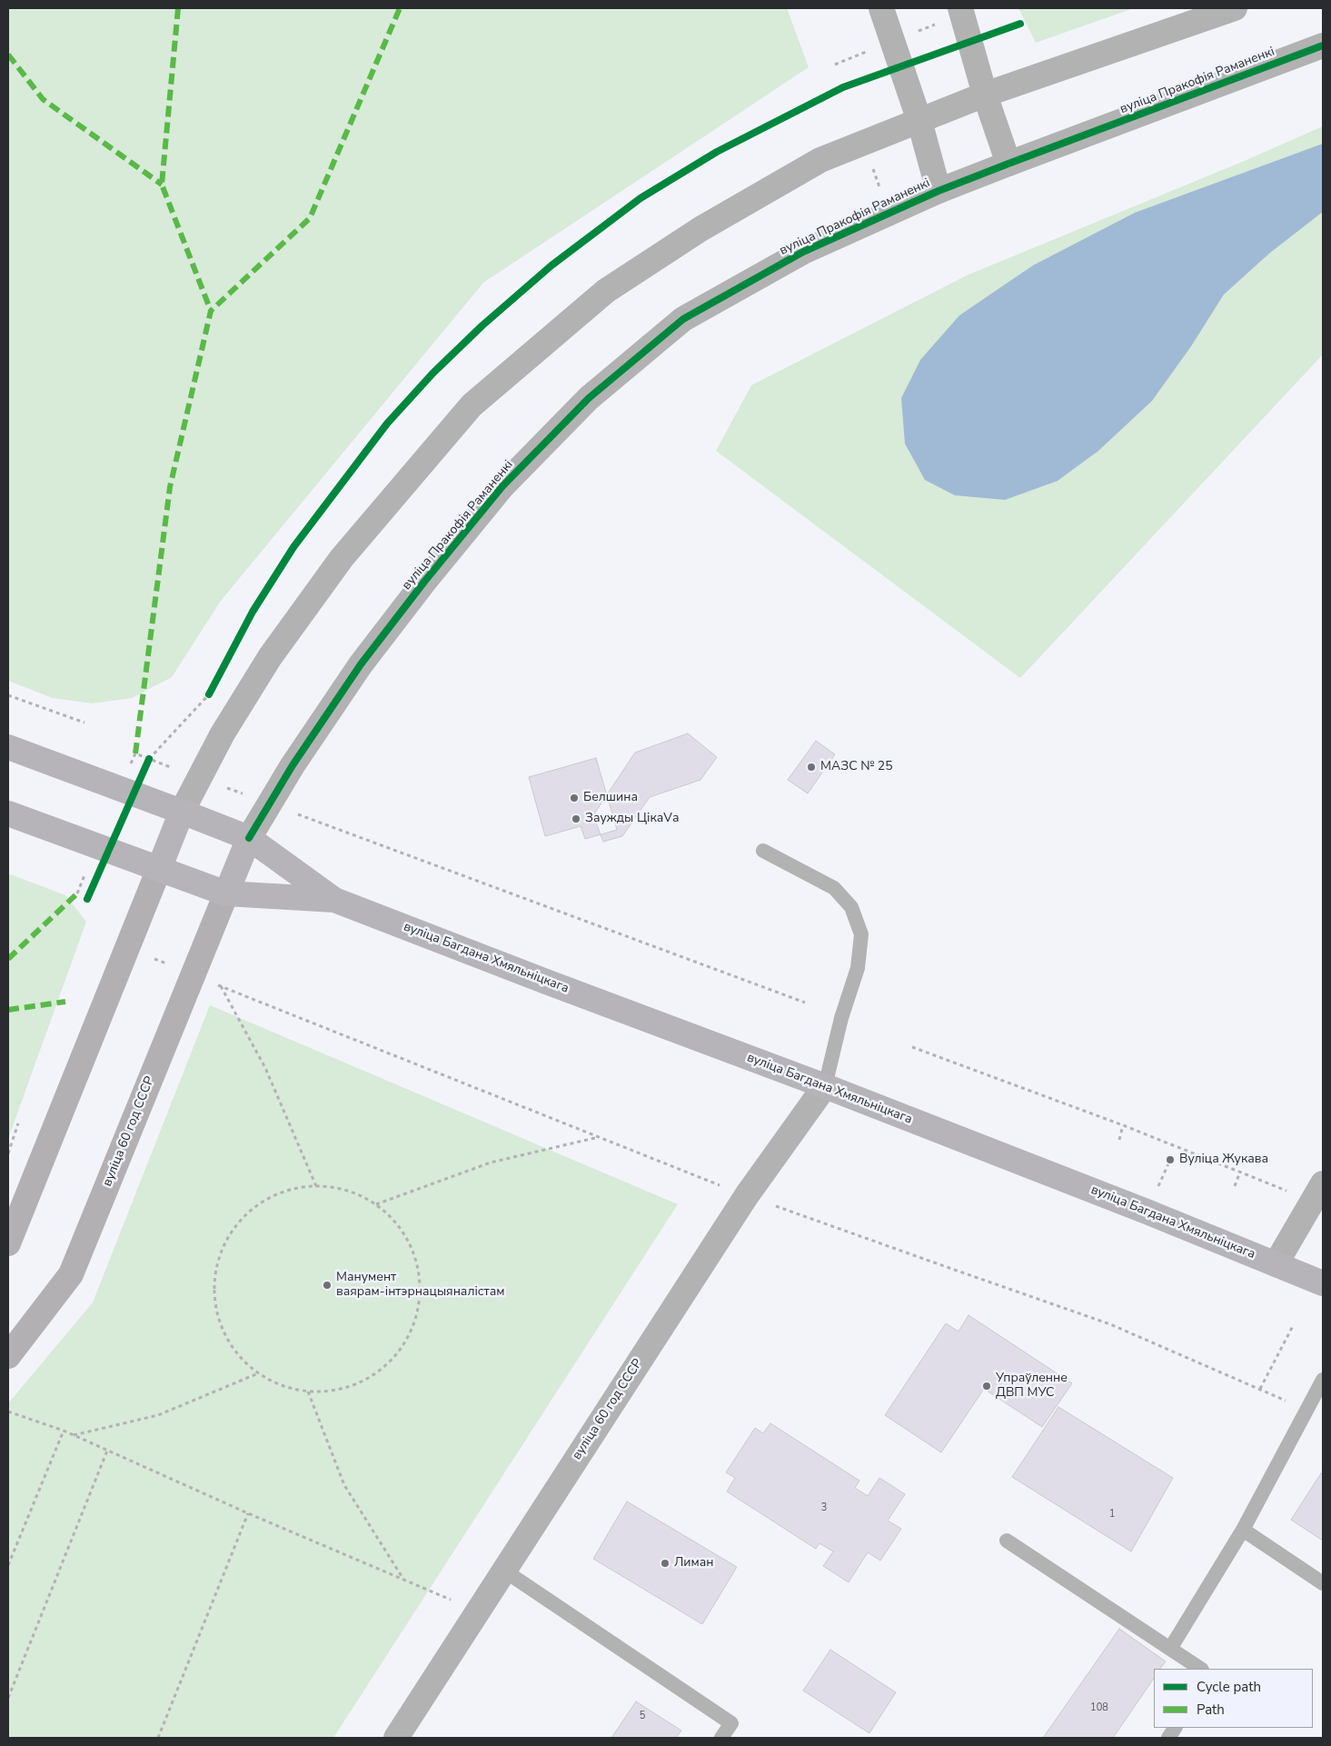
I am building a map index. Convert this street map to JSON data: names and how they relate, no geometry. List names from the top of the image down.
{
  "streets": {
    "main road": ["вуліца Багдана Хмяльніцкага", "вуліца 60 год СССР"],
    "street": ["вуліца Пракофія Раманенкі"]
  },
  "crossings": [
    ["вуліца Пракофія Раманенкі", "вуліца Багдана Хмяльніцкага"],
    ["вуліца Багдана Хмяльніцкага", "вуліца 60 год СССР"]
  ],
  "places": [
    "МАЗС № 25",
    "Белшина",
    "Заужды ЦікаVа",
    "Вуліца Жукава",
    "Манумент ваярам-інтэрнацыяналістам",
    "Упраўленне ДВП МУС",
    "Лиман"
  ],
  "house_numbers": [
    "3",
    "1",
    "108",
    "5"
  ],
  "legend": ["Cycle path", "Path"]
}
